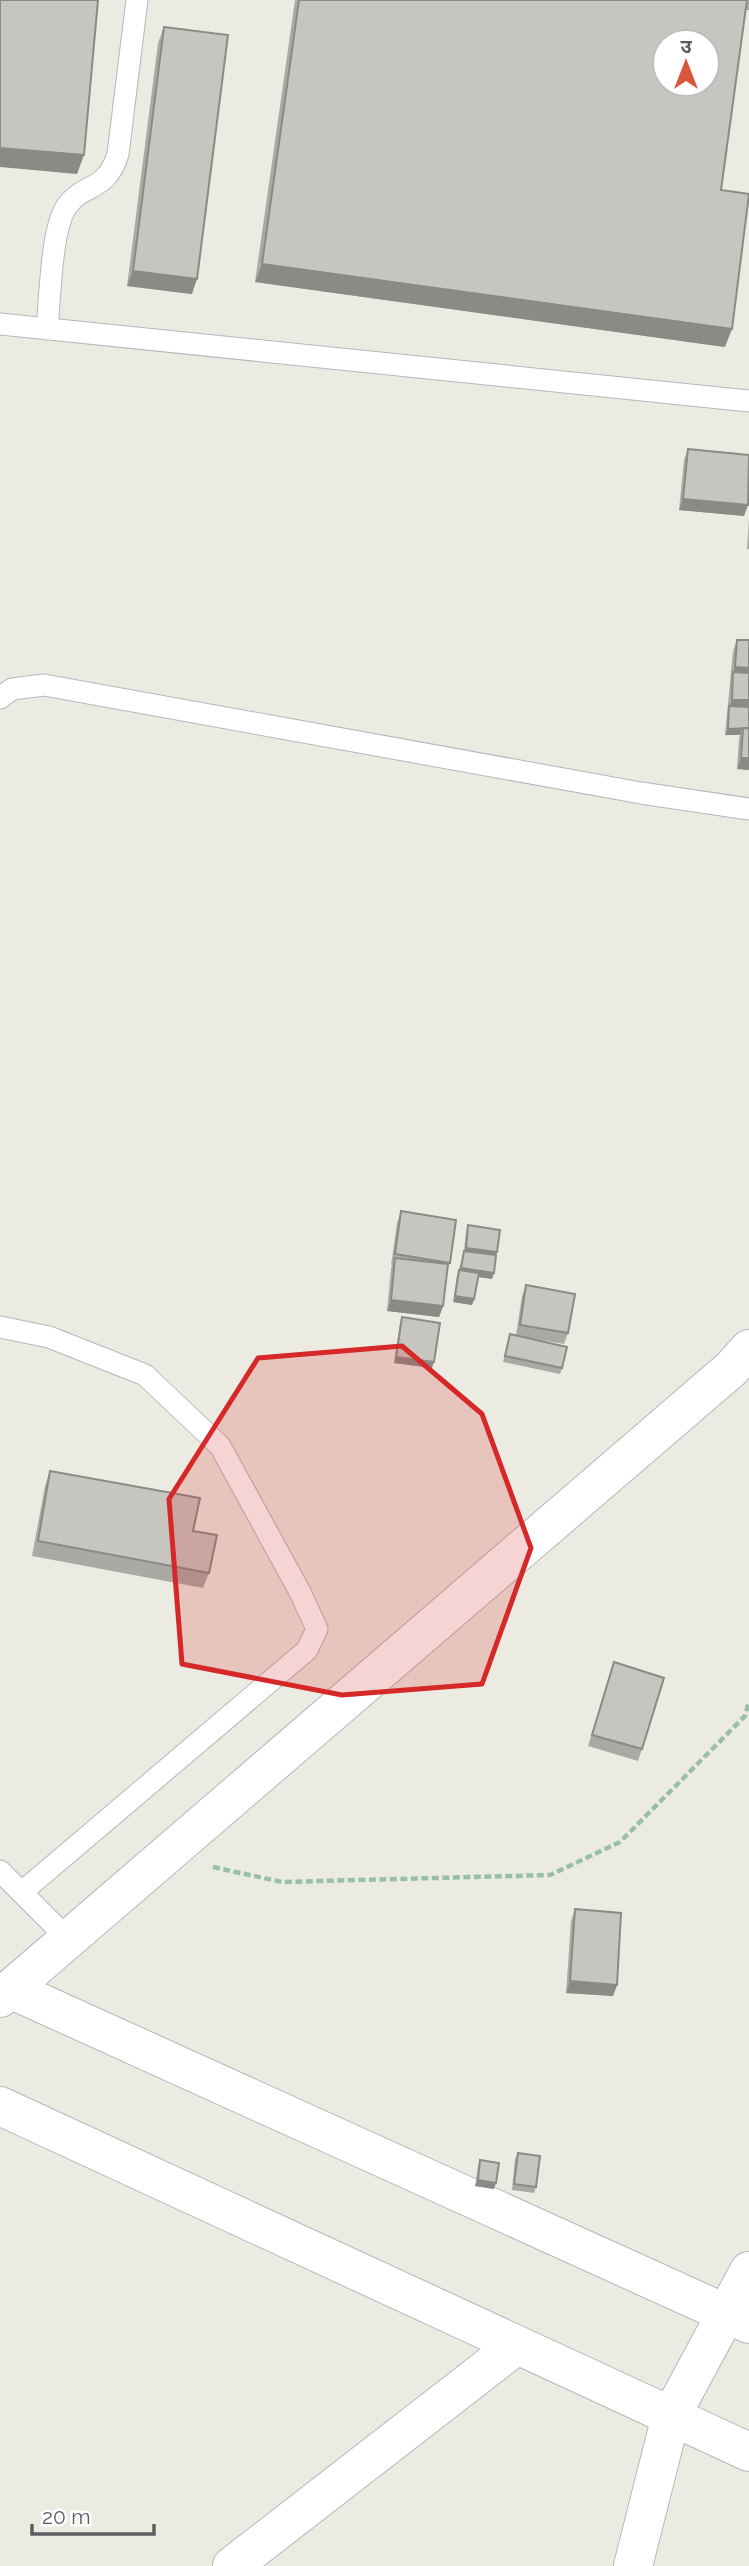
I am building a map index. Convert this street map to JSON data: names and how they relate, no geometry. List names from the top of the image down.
{
  "scale_bar": "20 m",
  "north": "top"
}
